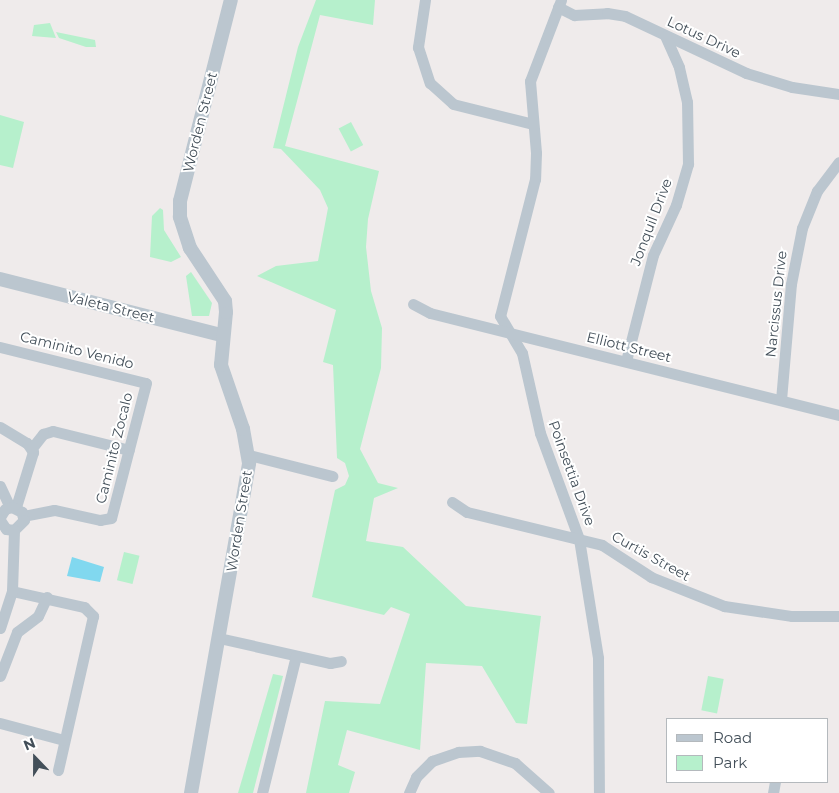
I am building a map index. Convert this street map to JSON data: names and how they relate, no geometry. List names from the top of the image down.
{
  "streets": {
    "street": [
      "Lotus Drive",
      "Worden Street",
      "Jonquil Drive",
      "Narcissus Drive",
      "Valeta Street",
      "Elliott Street",
      "Caminito Venido",
      "Caminito Zocalo",
      "Poinsettia Drive",
      "Curtis Street"
    ]
  },
  "crossings": [
    ["Lotus Drive", "Jonquil Drive"],
    ["Lotus Drive", "Poinsettia Drive"],
    ["Worden Street", "Valeta Street"],
    ["Jonquil Drive", "Elliott Street"],
    ["Narcissus Drive", "Elliott Street"],
    ["Elliott Street", "Poinsettia Drive"],
    ["Caminito Venido", "Caminito Zocalo"],
    ["Poinsettia Drive", "Curtis Street"]
  ],
  "legend": ["Road", "Park"],
  "north": "top"
}
